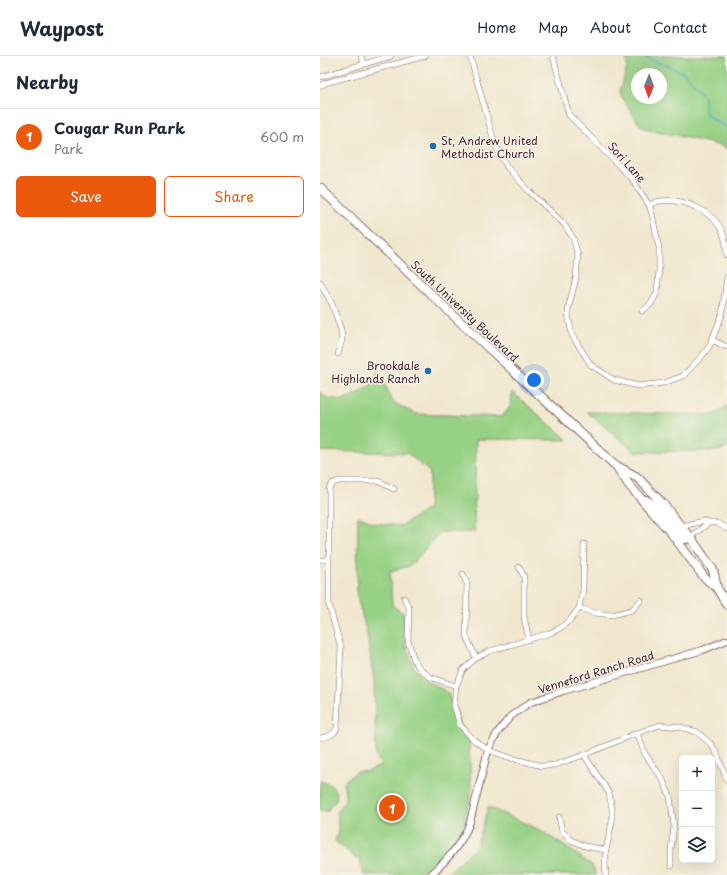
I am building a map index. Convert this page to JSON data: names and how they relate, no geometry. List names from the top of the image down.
{
  "streets": {
    "main road": ["South University Boulevard"],
    "street": ["Sori Lane", "Venneford Ranch Road"]
  },
  "places": ["St, Andrew United Methodist Church", "Brookdale Highlands Ranch"],
  "north": "bottom",
  "page": {
    "header": "Waypost",
    "nav": [
      "Home",
      "Map",
      "About",
      "Contact"
    ],
    "heading": "Nearby",
    "list": [
      {
        "mark": "1",
        "name": "Cougar Run Park",
        "note": "Park",
        "value": "600 m"
      }
    ],
    "buttons": ["Save", "Share"],
    "map_buttons": ["+", "−"],
    "pins": "1"
  }
}
